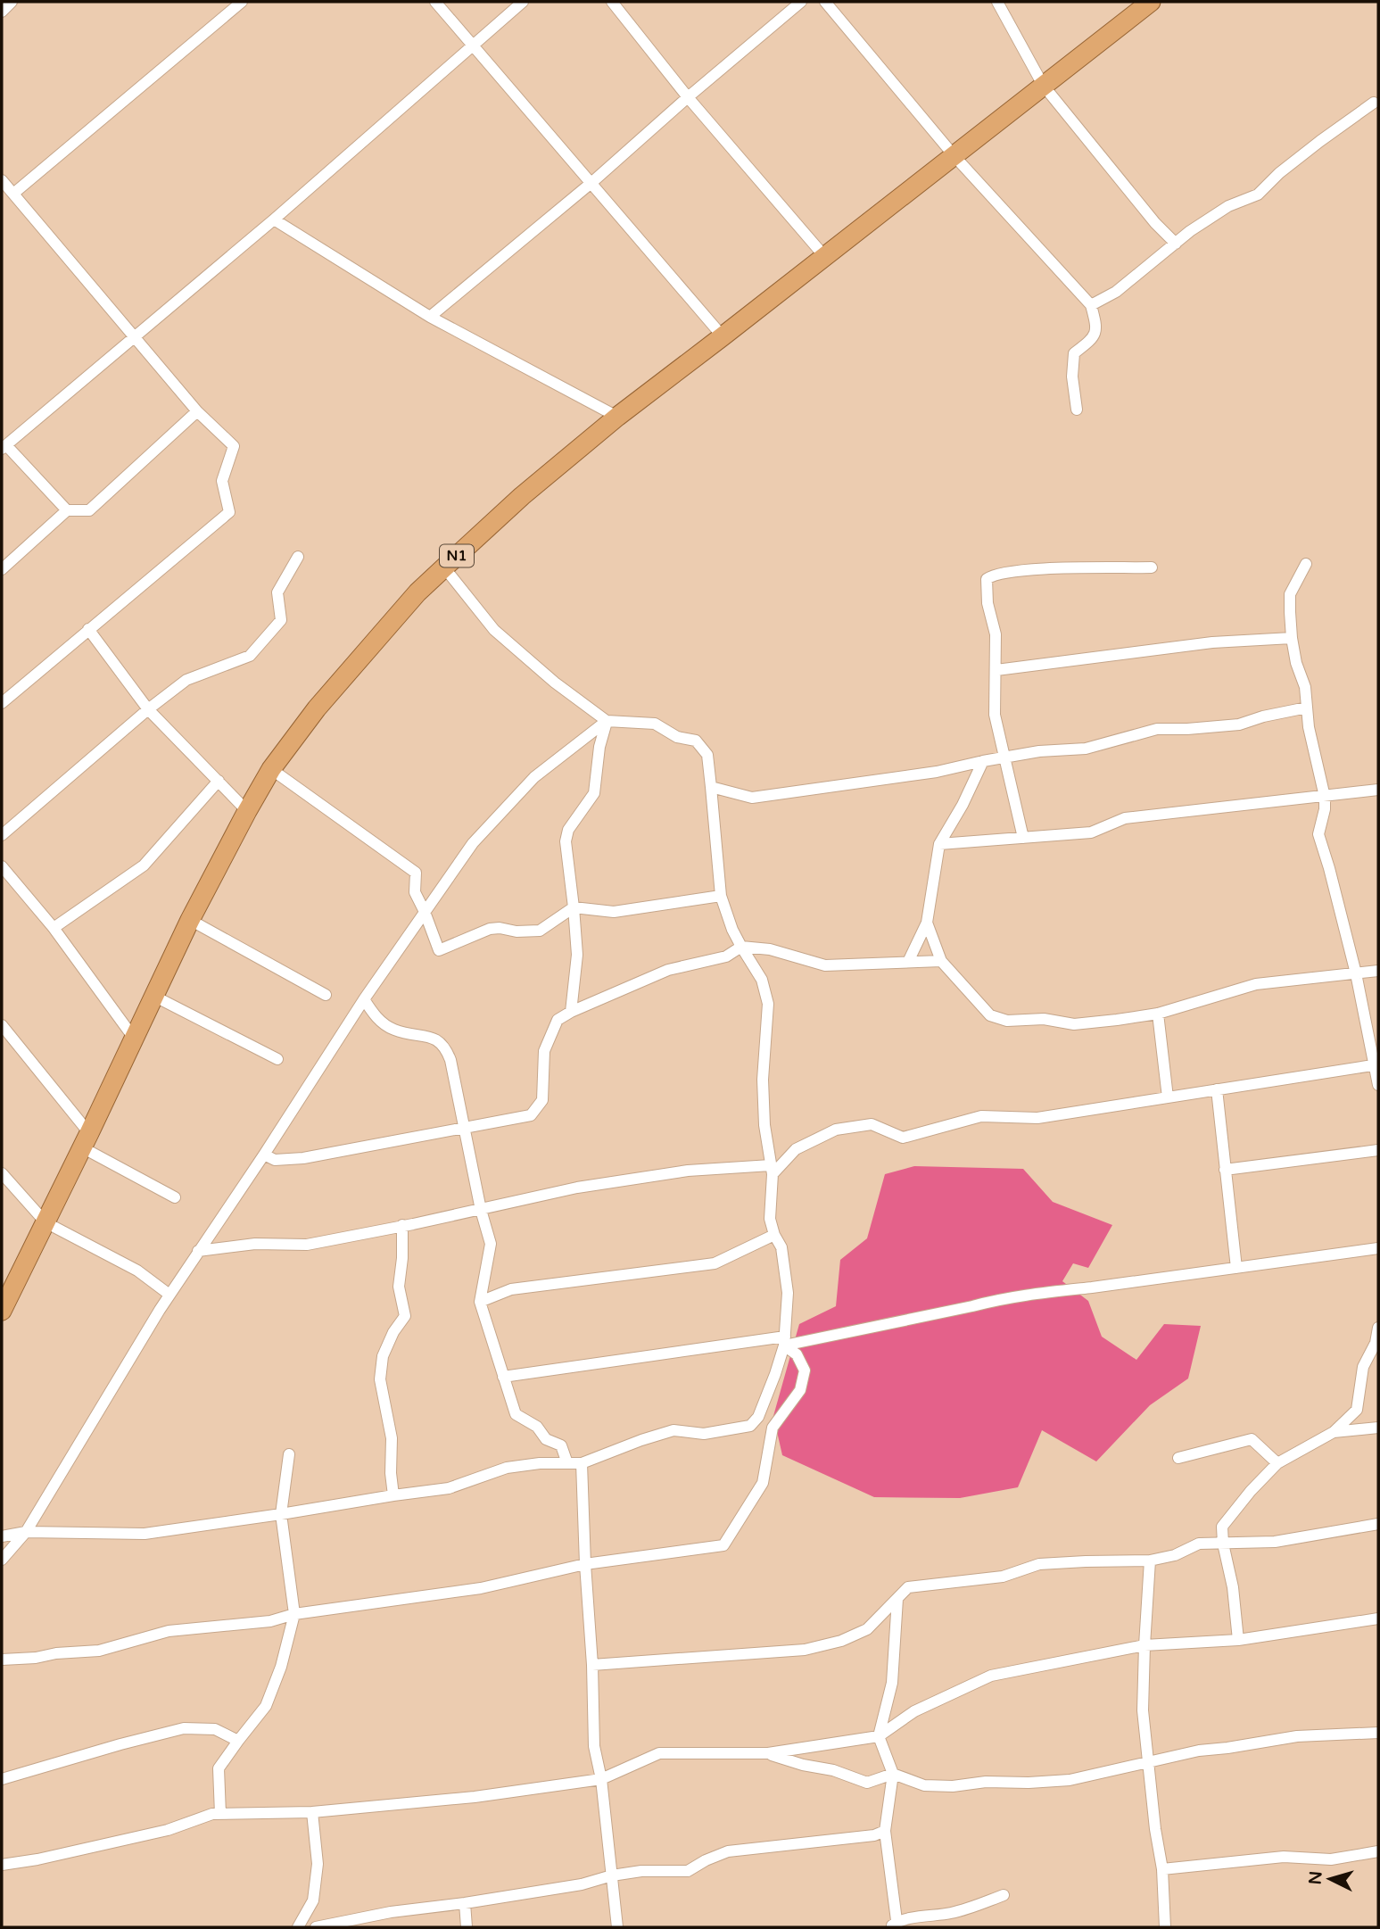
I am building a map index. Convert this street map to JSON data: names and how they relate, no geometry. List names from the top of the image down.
{
  "streets": {
    "highway": ["N1"]
  },
  "north": "left"
}
